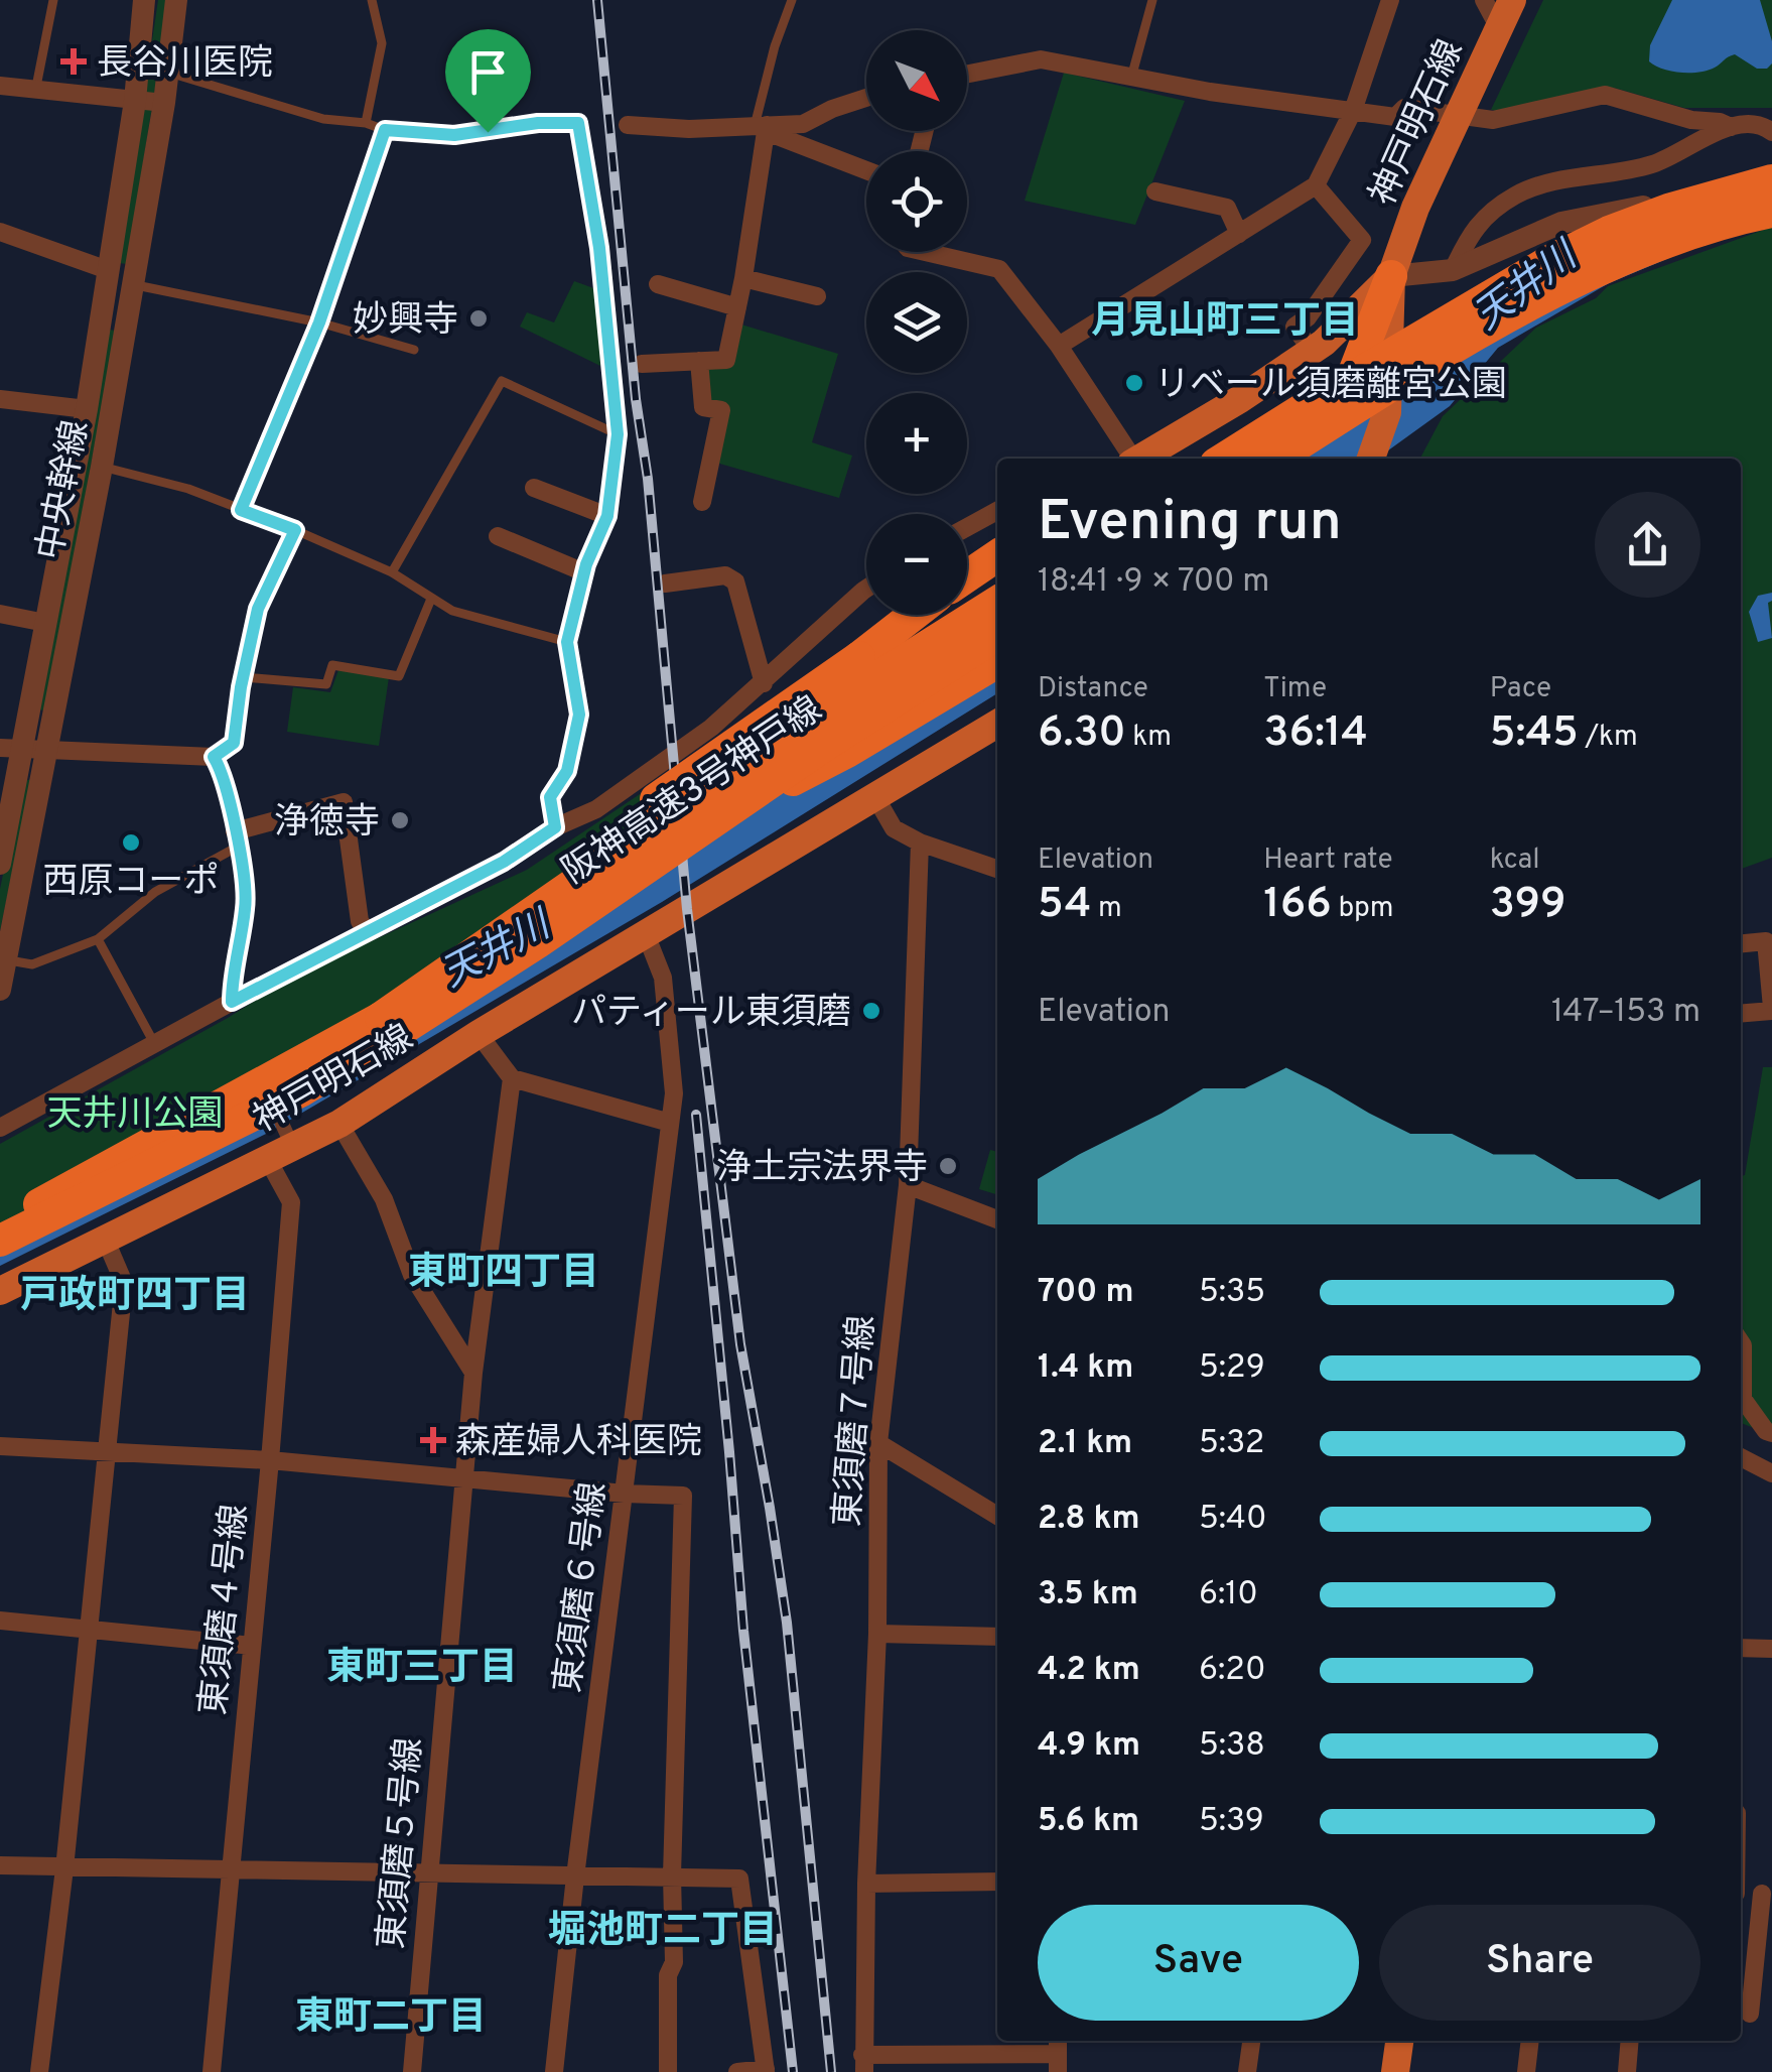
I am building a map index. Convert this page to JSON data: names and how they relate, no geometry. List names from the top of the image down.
{
  "streets": {
    "highway": ["阪神高速3号神戸線"],
    "main road": ["神戸明石線"],
    "street": [
      "中央幹線",
      "東須磨７号線",
      "東須磨６号線",
      "東須磨４号線",
      "東須磨５号線"
    ]
  },
  "crossings": [
    ["神戸明石線", "東須磨６号線"],
    ["神戸明石線", "東須磨４号線"]
  ],
  "districts": [
    "月見山町三丁目",
    "東町四丁目",
    "戸政町四丁目",
    "東町三丁目",
    "堀池町二丁目",
    "東町二丁目"
  ],
  "water": ["天井川"],
  "parks": ["天井川公園"],
  "places": {
    "health": ["長谷川医院", "森産婦人科医院"],
    "other": [
      "妙興寺",
      "リベール須磨離宮公園",
      "浄徳寺",
      "西原コーポ",
      "パティール東須磨",
      "浄土宗法界寺"
    ]
  },
  "north": "bottom right",
  "page": {
    "map_buttons": ["+", "−"],
    "heading": ["Evening run", "18:41 · 9 × 700 m"],
    "stats": [
      ["Distance", "6.30 km"],
      ["Time", "36:14"],
      ["Pace", "5:45 /km"],
      ["Elevation", "54 m"],
      ["Heart rate", "166 bpm"],
      ["kcal", "399"]
    ],
    "chart": ["Elevation", "147–153 m"],
    "list": [
      {
        "name": "700 m",
        "note": "5:35"
      },
      {
        "name": "1.4 km",
        "note": "5:29"
      },
      {
        "name": "2.1 km",
        "note": "5:32"
      },
      {
        "name": "2.8 km",
        "note": "5:40"
      },
      {
        "name": "3.5 km",
        "note": "6:10"
      },
      {
        "name": "4.2 km",
        "note": "6:20"
      },
      {
        "name": "4.9 km",
        "note": "5:38"
      },
      {
        "name": "5.6 km",
        "note": "5:39"
      }
    ],
    "buttons": ["Save", "Share"]
  }
}
